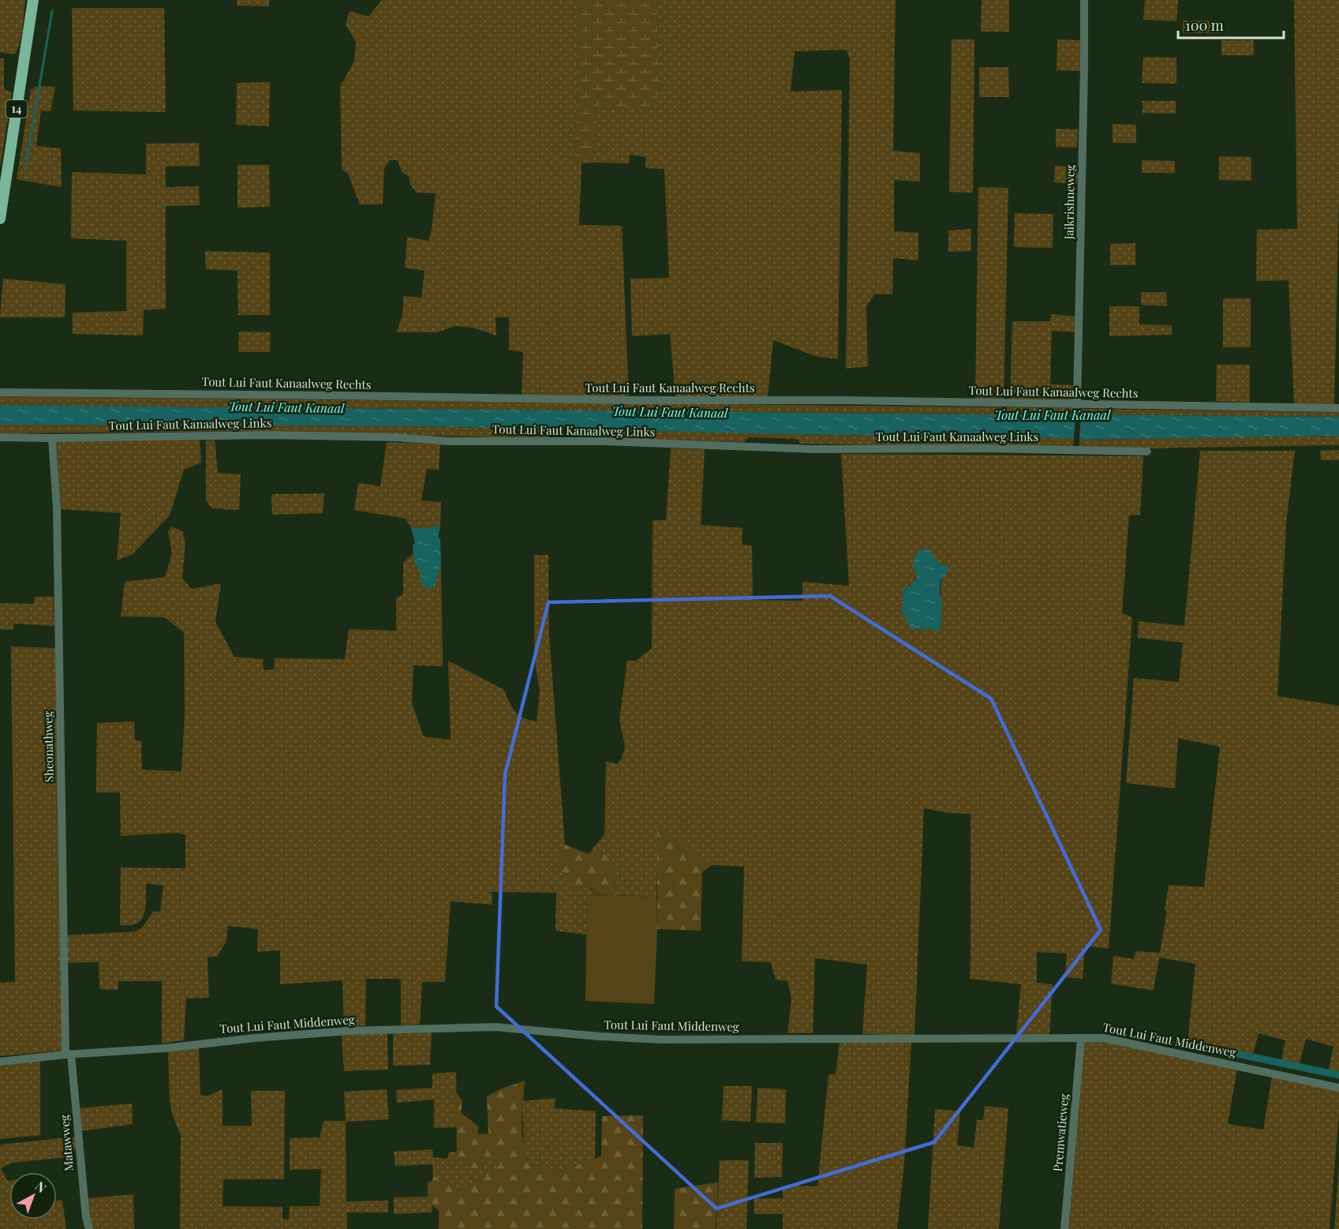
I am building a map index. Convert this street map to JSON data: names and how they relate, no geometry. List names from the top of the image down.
{
  "streets": {
    "main road": ["14"],
    "street": [
      "Jaikrishneweg",
      "Tout Lui Faut Kanaalweg Rechts",
      "Tout Lui Faut Kanaalweg Links",
      "Sheonathweg",
      "Tout Lui Faut Middenweg",
      "Premwatieweg",
      "Matawweg"
    ]
  },
  "crossings": [
    ["Jaikrishneweg", "Tout Lui Faut Kanaalweg Rechts"],
    ["Tout Lui Faut Kanaalweg Links", "Sheonathweg"],
    ["Sheonathweg", "Tout Lui Faut Middenweg"],
    ["Sheonathweg", "Matawweg"],
    ["Tout Lui Faut Middenweg", "Premwatieweg"],
    ["Tout Lui Faut Middenweg", "Matawweg"]
  ],
  "water": ["Tout Lui Faut Kanaal"],
  "scale_bar": "100 m",
  "north": "top right"
}
